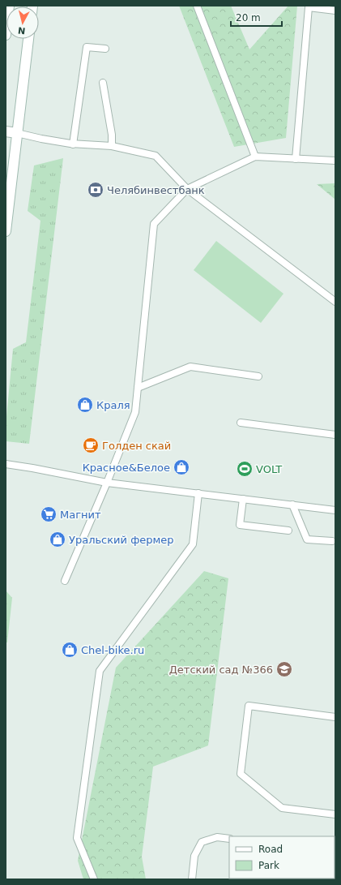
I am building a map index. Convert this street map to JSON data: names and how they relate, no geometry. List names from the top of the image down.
{
  "places": {
    "bank": ["Челябинвестбанк"],
    "shop": [
      "Краля",
      "Красное&Белое",
      "Уральский фермер",
      "Chel-bike.ru"
    ],
    "cafe": ["Голден скай"],
    "sports": ["VOLT"],
    "supermarket": ["Магнит"],
    "school or university": ["Детский сад №366"]
  },
  "legend": ["Road", "Park"],
  "scale_bar": "20 m",
  "north": "bottom"
}
